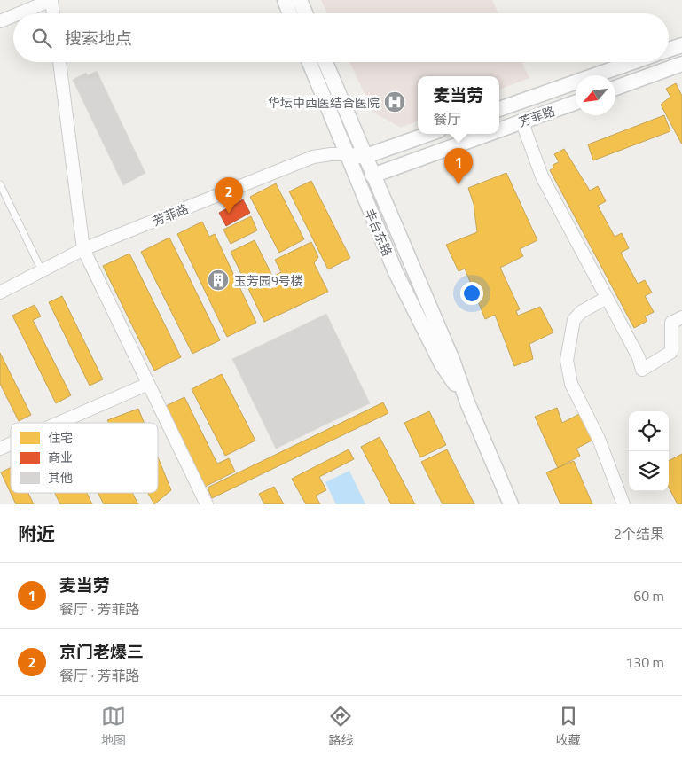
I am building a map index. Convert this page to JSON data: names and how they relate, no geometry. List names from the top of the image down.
{
  "streets": {
    "street": ["芳菲路", "丰台东路"]
  },
  "crossings": [
    ["芳菲路", "丰台东路"]
  ],
  "places": {
    "hospital": ["华坛中西医结合医院"],
    "building": ["玉芳园9号楼"]
  },
  "legend": ["住宅", "商业", "其他"],
  "north": "bottom left",
  "page": {
    "search": "搜索地点",
    "popup": ["麦当劳", "餐厅"],
    "pins": ["1", "2"],
    "heading": ["附近", "2个结果"],
    "list": [
      {
        "mark": "1",
        "name": "麦当劳",
        "note": "餐厅 · 芳菲路",
        "value": "60 m"
      },
      {
        "mark": "2",
        "name": "京门老爆三",
        "note": "餐厅 · 芳菲路",
        "value": "130 m"
      }
    ],
    "nav": ["地图", "路线", "收藏"]
  }
}
